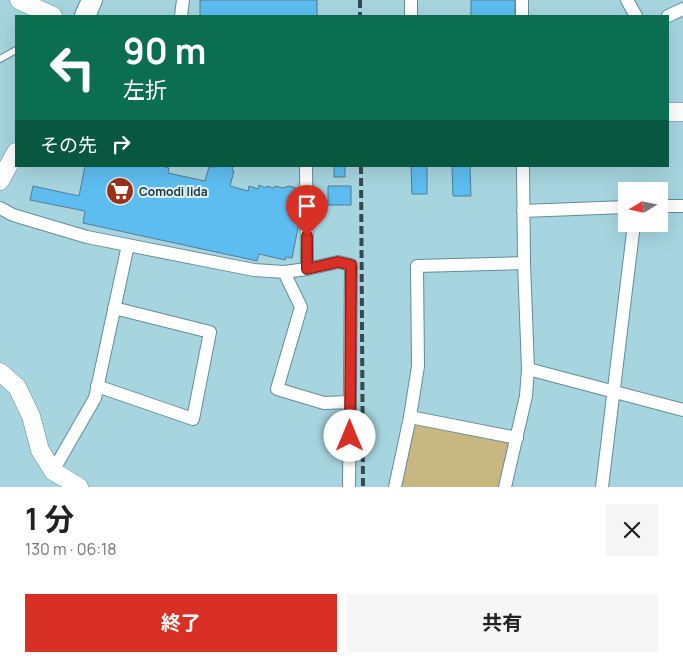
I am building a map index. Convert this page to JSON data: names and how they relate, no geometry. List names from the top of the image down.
{
  "places": {
    "supermarket": ["Comodi Iida"]
  },
  "north": "left",
  "page": {
    "turn": ["90 m", "左折"],
    "then": "その先",
    "heading": ["1 分", "130 m · 06:18"],
    "buttons": ["終了", "共有"]
  }
}
